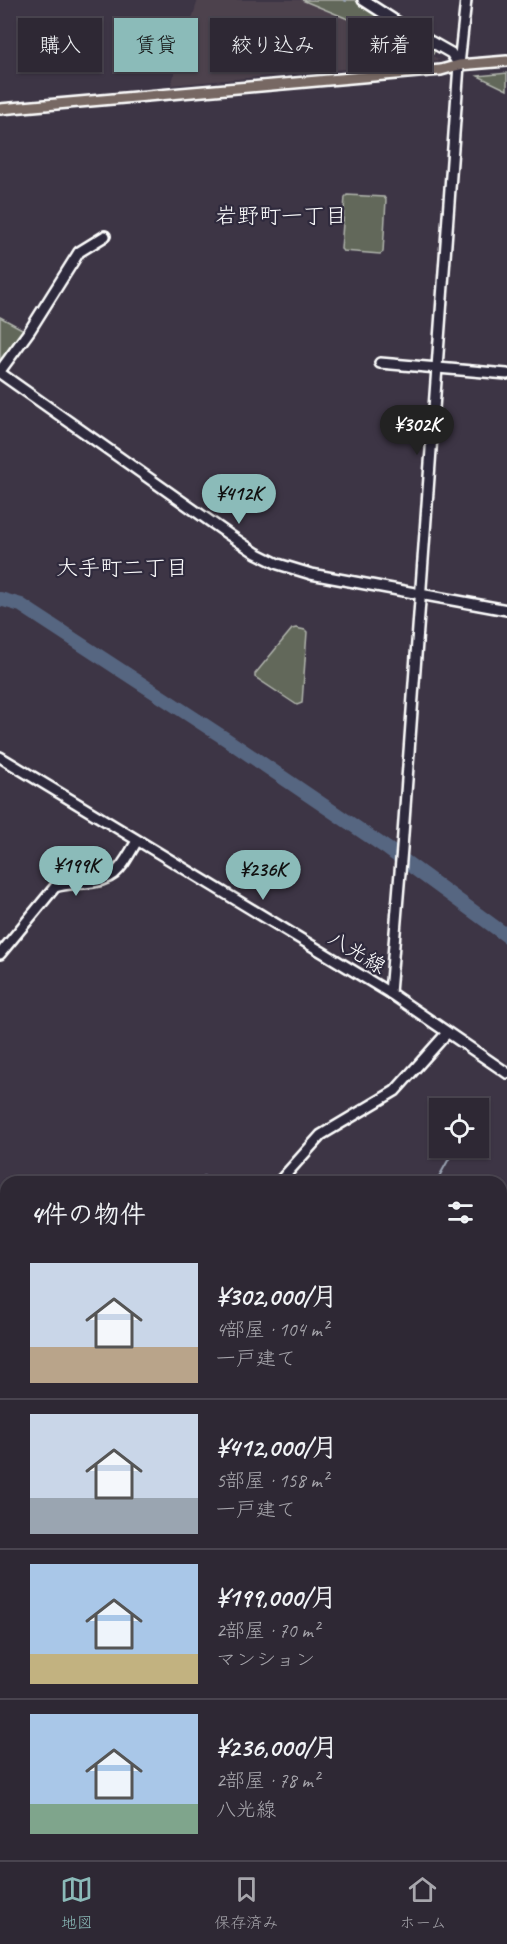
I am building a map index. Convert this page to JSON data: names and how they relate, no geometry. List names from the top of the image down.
{
  "streets": {
    "street": ["八光線"]
  },
  "districts": ["岩野町一丁目", "大手町二丁目"],
  "page": {
    "chip": [
      "購入",
      "賃貸",
      "絞り込み",
      "新着"
    ],
    "price": [
      "¥302K",
      "¥412K",
      "¥199K",
      "¥236K"
    ],
    "heading": "4件の物件",
    "list": [
      {
        "name": "¥302,000/月",
        "note": "4部屋 · 104 m² · 一戸建て"
      },
      {
        "name": "¥412,000/月",
        "note": "5部屋 · 158 m² · 一戸建て"
      },
      {
        "name": "¥199,000/月",
        "note": "2部屋 · 70 m² · マンション"
      },
      {
        "name": "¥236,000/月",
        "note": "2部屋 · 78 m² · 八光線"
      }
    ],
    "tabs": ["地図", "保存済み", "ホーム"]
  }
}
